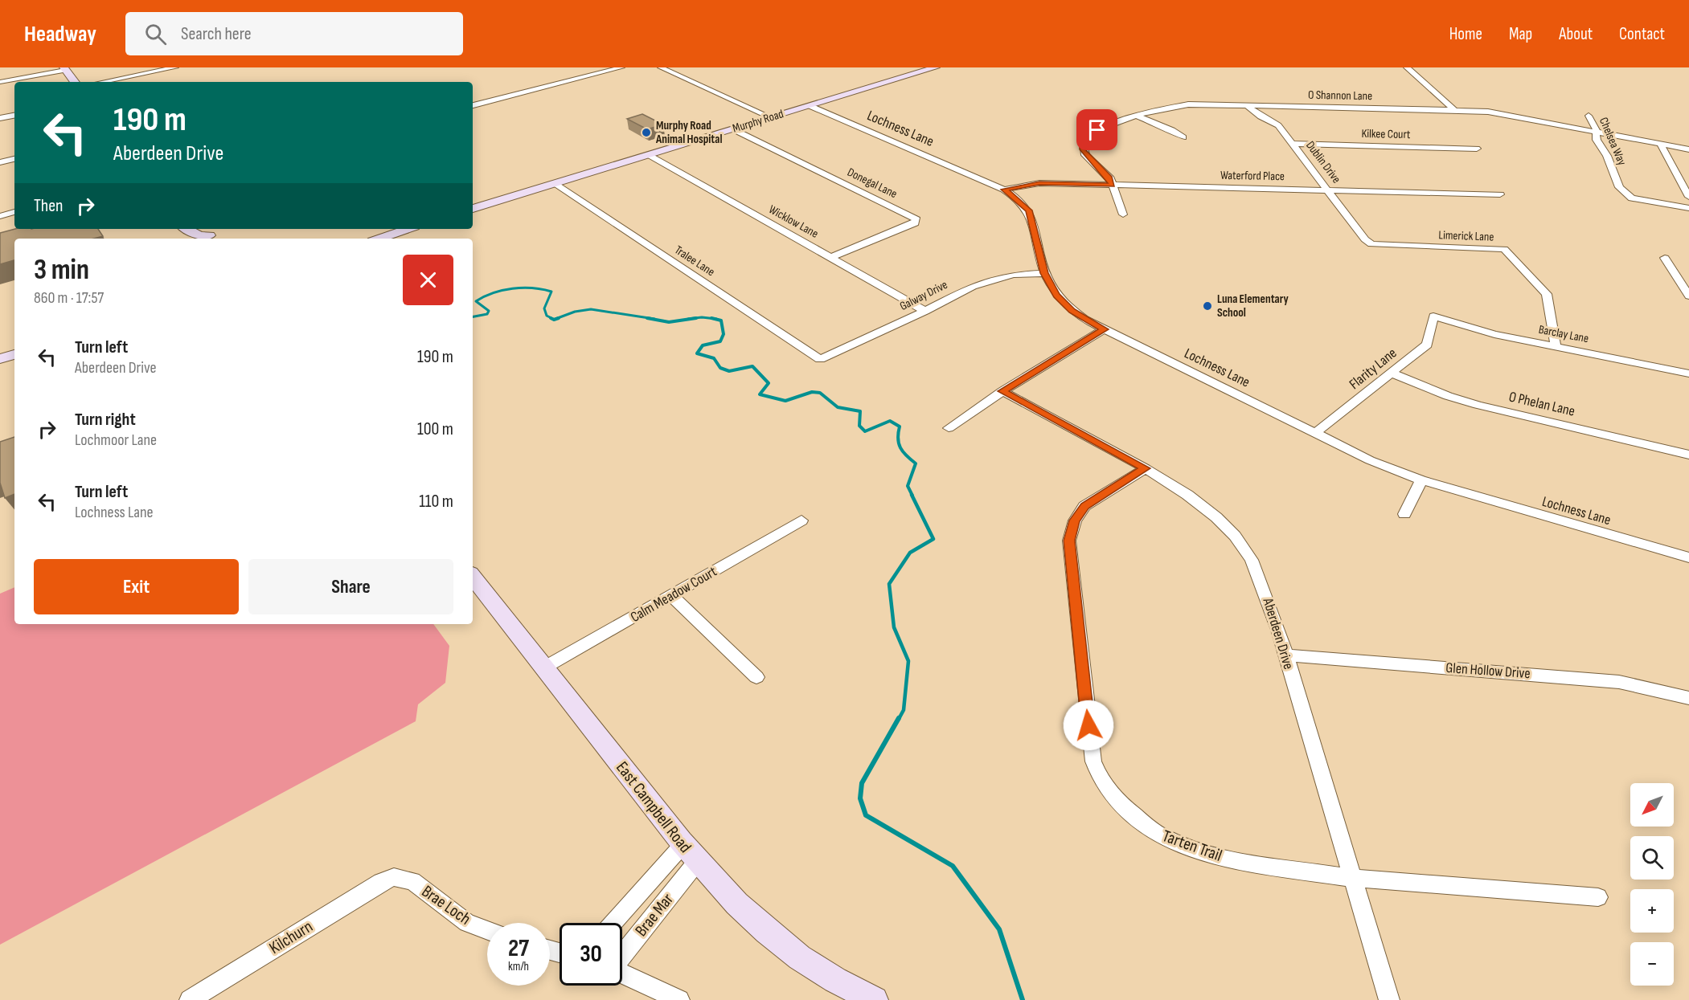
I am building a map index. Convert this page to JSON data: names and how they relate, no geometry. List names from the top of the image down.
{
  "streets": {
    "main road": ["Murphy Road", "East Campbell Road"],
    "street": [
      "O Shannon Lane",
      "Lochness Lane",
      "Kilkee Court",
      "Chelsea Way",
      "Dublin Drive",
      "Waterford Place",
      "Donegal Lane",
      "Wicklow Lane",
      "Limerick Lane",
      "Tralee Lane",
      "Galway Drive",
      "Barclay Lane",
      "Flarity Lane",
      "O Phelan Lane",
      "Calm Meadow Court",
      "Aberdeen Drive",
      "Glen Hollow Drive",
      "Tarten Trail",
      "Brae Loch",
      "Brae Mar",
      "Kilchurn"
    ]
  },
  "crossings": [
    ["O Shannon Lane", "Chelsea Way"],
    ["O Shannon Lane", "Dublin Drive"],
    ["O Shannon Lane", "Waterford Place"],
    ["Murphy Road", "Lochness Lane"],
    ["Murphy Road", "Donegal Lane"],
    ["Murphy Road", "Wicklow Lane"],
    ["Murphy Road", "Tralee Lane"],
    ["Lochness Lane", "Waterford Place"],
    ["Lochness Lane", "Galway Drive"],
    ["Lochness Lane", "Flarity Lane"],
    ["Kilkee Court", "Dublin Drive"],
    ["Dublin Drive", "Waterford Place"],
    ["Dublin Drive", "Limerick Lane"],
    ["Donegal Lane", "Wicklow Lane"],
    ["Wicklow Lane", "Galway Drive"],
    ["Limerick Lane", "Barclay Lane"],
    ["Tralee Lane", "Galway Drive"],
    ["Barclay Lane", "Flarity Lane"],
    ["Flarity Lane", "O Phelan Lane"],
    ["Calm Meadow Court", "East Campbell Road"],
    ["Aberdeen Drive", "Glen Hollow Drive"],
    ["Aberdeen Drive", "Tarten Trail"],
    ["East Campbell Road", "Brae Mar"],
    ["Brae Loch", "Kilchurn"]
  ],
  "places": ["Murphy Road Animal Hospital", "Luna Elementary School"],
  "north": "bottom left",
  "page": {
    "header": "Headway",
    "search": "Search here",
    "nav": [
      "Home",
      "Map",
      "About",
      "Contact"
    ],
    "turn": ["190 m", "Aberdeen Drive"],
    "then": "Then",
    "heading": ["3 min", "860 m · 17:57"],
    "list": [
      {
        "name": "Turn left",
        "note": "Aberdeen Drive",
        "value": "190 m"
      },
      {
        "name": "Turn right",
        "note": "Lochmoor Lane",
        "value": "100 m"
      },
      {
        "name": "Turn left",
        "note": "Lochness Lane",
        "value": "110 m"
      }
    ],
    "buttons": ["Exit", "Share"],
    "map_buttons": ["+", "−"],
    "speed": "27 km/h",
    "limit": "30"
  }
}
